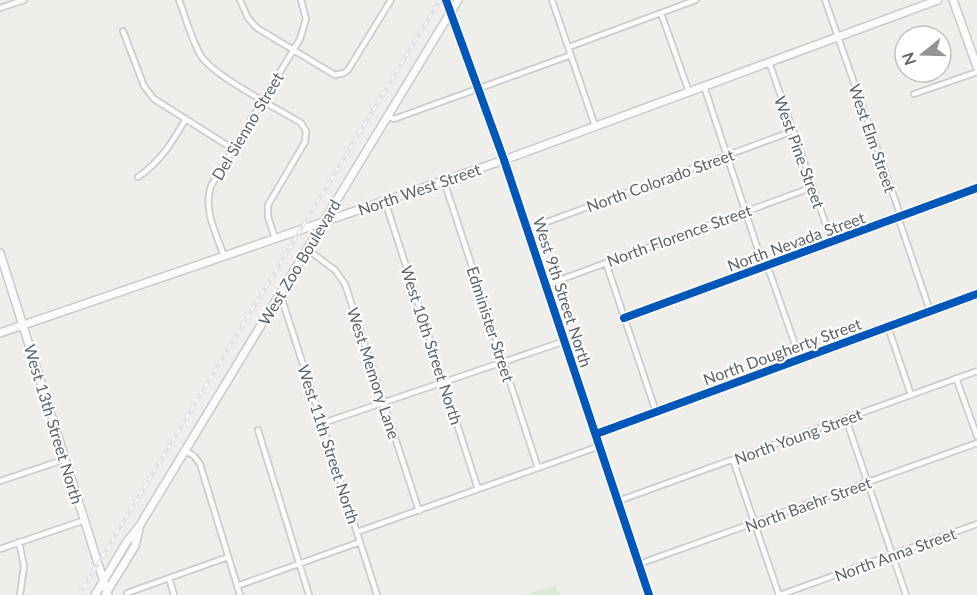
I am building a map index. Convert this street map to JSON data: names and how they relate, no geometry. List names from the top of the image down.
{
  "streets": {
    "main road": [
      "North West Street",
      "West Zoo Boulevard",
      "West 9th Street North",
      "West 13th Street North"
    ],
    "street": [
      "Del Sienno Street",
      "West Elm Street",
      "West Pine Street",
      "North Colorado Street",
      "North Florence Street",
      "North Nevada Street",
      "Edminister Street",
      "West 10th Street North",
      "North Dougherty Street",
      "West Memory Lane",
      "North Young Street",
      "West 11th Street North",
      "North Baehr Street",
      "North Anna Street"
    ]
  },
  "crossings": [
    ["Del Sienno Street", "North West Street"],
    ["West Elm Street", "North West Street"],
    ["West Elm Street", "North Nevada Street"],
    ["West Elm Street", "North Dougherty Street"],
    ["West Pine Street", "North Colorado Street"],
    ["West Pine Street", "North West Street"],
    ["West Pine Street", "North Florence Street"],
    ["West Pine Street", "North Nevada Street"],
    ["North Colorado Street", "West 9th Street North"],
    ["North West Street", "West Zoo Boulevard"],
    ["North West Street", "West 9th Street North"],
    ["North West Street", "Edminister Street"],
    ["North West Street", "West 10th Street North"],
    ["North West Street", "West 13th Street North"],
    ["North Florence Street", "West 9th Street North"],
    ["West Zoo Boulevard", "West 9th Street North"],
    ["West Zoo Boulevard", "West Memory Lane"],
    ["West Zoo Boulevard", "West 13th Street North"],
    ["West Zoo Boulevard", "West 11th Street North"],
    ["West 9th Street North", "North Dougherty Street"],
    ["West 9th Street North", "North Young Street"],
    ["West 9th Street North", "North Baehr Street"]
  ],
  "north": "left"
}
